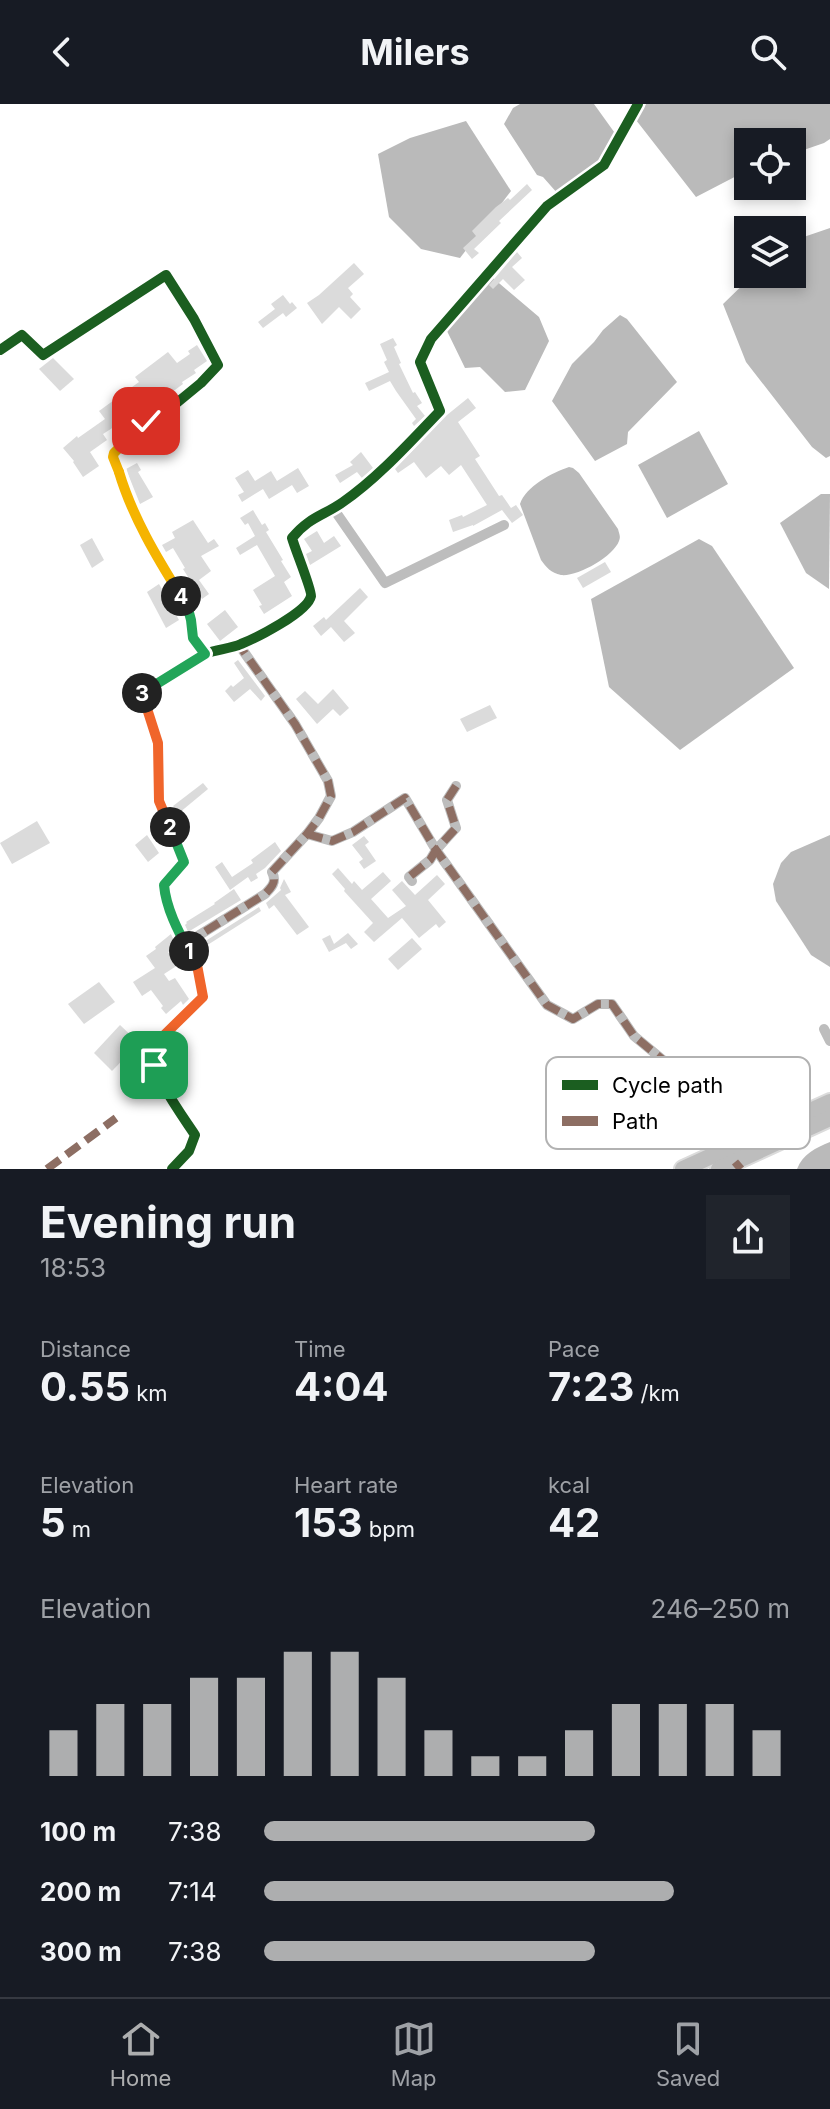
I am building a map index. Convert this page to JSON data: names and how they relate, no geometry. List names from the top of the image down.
{
  "legend": ["Cycle path", "Path"],
  "page": {
    "header": "Milers",
    "pins": [
      "4",
      "3",
      "2",
      "1"
    ],
    "heading": ["Evening run", "18:53"],
    "stats": [
      ["Distance", "0.55 km"],
      ["Time", "4:04"],
      ["Pace", "7:23 /km"],
      ["Elevation", "5 m"],
      ["Heart rate", "153 bpm"],
      ["kcal", "42"]
    ],
    "chart": ["Elevation", "246–250 m"],
    "list": [
      {
        "name": "100 m",
        "note": "7:38"
      },
      {
        "name": "200 m",
        "note": "7:14"
      },
      {
        "name": "300 m",
        "note": "7:38"
      }
    ],
    "tabs": ["Home", "Map", "Saved"]
  }
}
